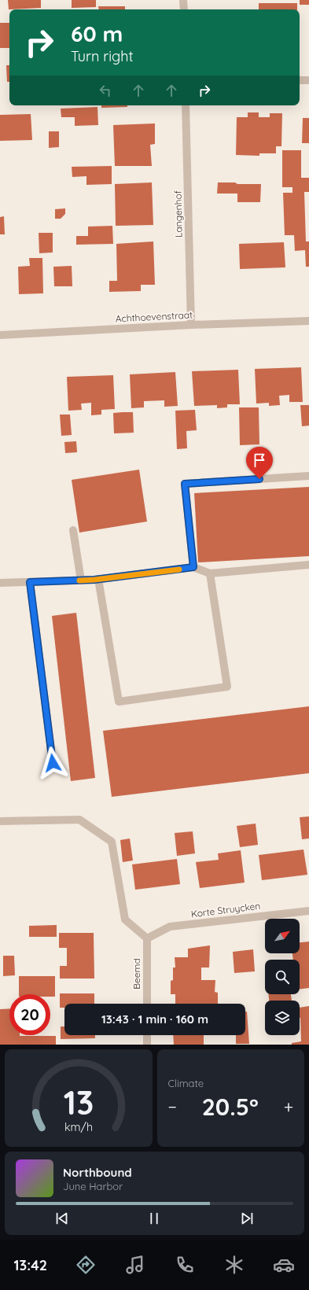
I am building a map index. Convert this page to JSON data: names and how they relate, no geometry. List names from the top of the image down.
{
  "streets": {
    "street": [
      "Langenhof",
      "Achthoevenstraat",
      "Korte Struycken",
      "Beemd"
    ]
  },
  "crossings": [
    ["Langenhof", "Achthoevenstraat"],
    ["Korte Struycken", "Beemd"]
  ],
  "north": "top right",
  "page": {
    "turn": ["60 m", "Turn right"],
    "limit": "20",
    "trip": "13:43 · 1 min · 160 m",
    "tile": "Climate",
    "heat": ["−", "20.5°", "+"],
    "song": ["Northbound", "June Harbor"],
    "tabs": "13:42",
    "gauge": ["13", "km/h"]
  }
}
